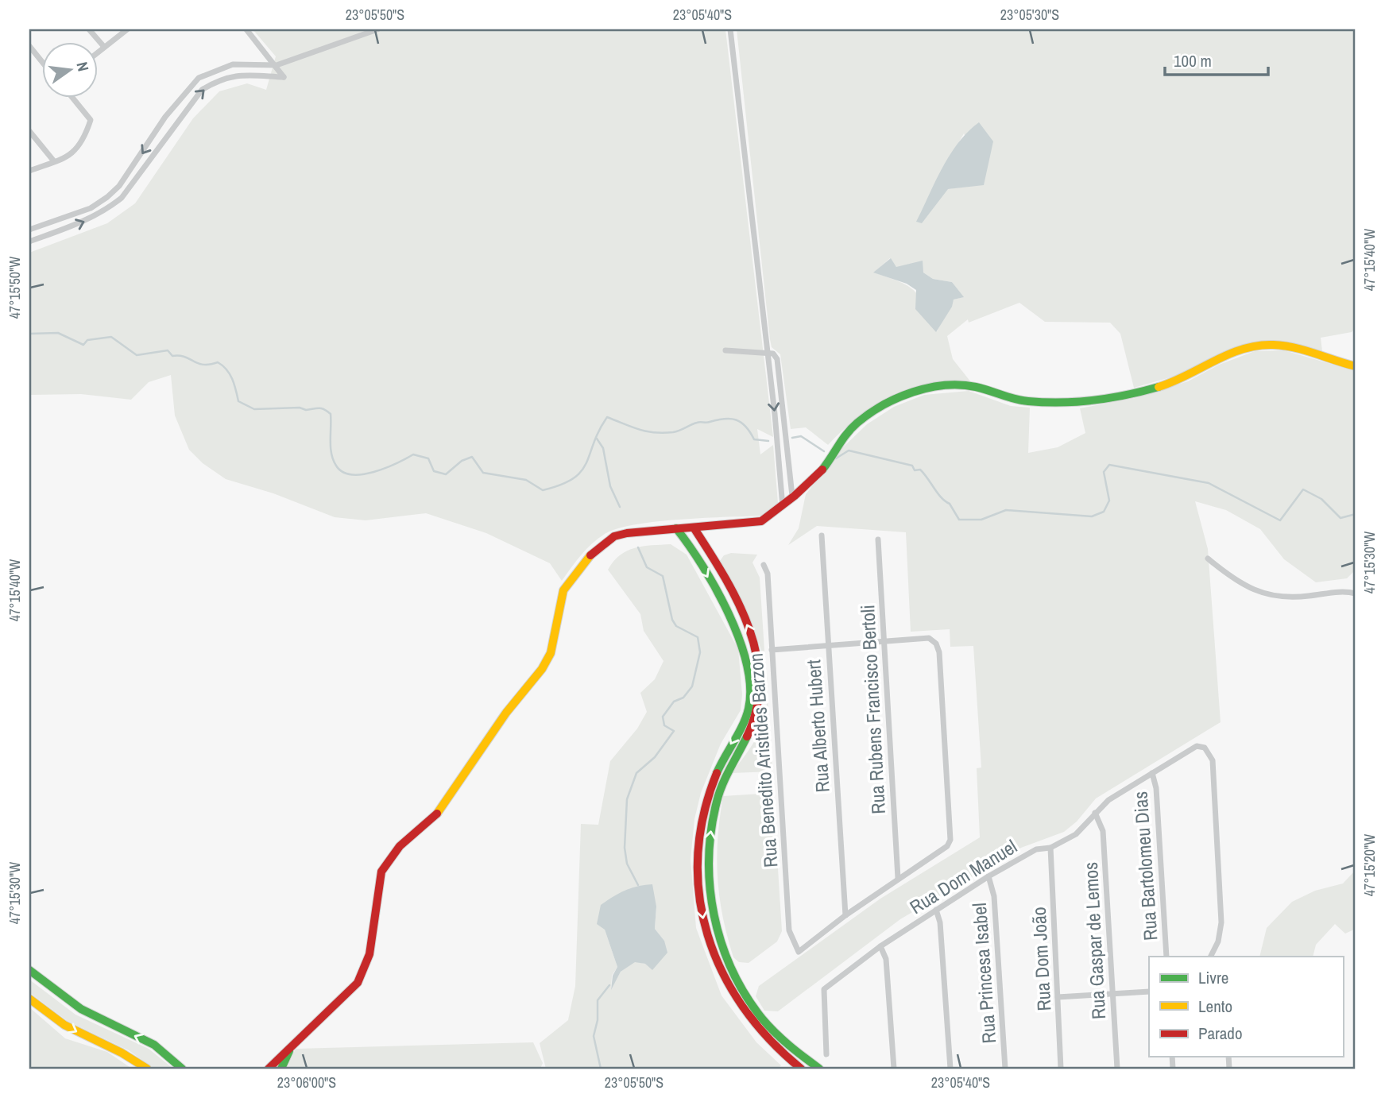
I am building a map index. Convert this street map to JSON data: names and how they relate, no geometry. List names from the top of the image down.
{
  "streets": {
    "street": [
      "Rua Rubens Francisco Bertoli",
      "Rua Alberto Hubert",
      "Rua Benedito Aristides Barzon",
      "Rua Bartolomeu Dias",
      "Rua Dom Manuel",
      "Rua Gaspar de Lemos",
      "Rua Dom João",
      "Rua Princesa Isabel"
    ]
  },
  "crossings": [
    ["Rua Alberto Hubert", "Rua Benedito Aristides Barzon"],
    ["Rua Bartolomeu Dias", "Rua Dom Manuel"],
    ["Rua Dom Manuel", "Rua Gaspar de Lemos"],
    ["Rua Dom Manuel", "Rua Dom João"],
    ["Rua Dom Manuel", "Rua Princesa Isabel"]
  ],
  "legend": ["Livre", "Lento", "Parado"],
  "scale_bar": "100 m",
  "north": "right",
  "coordinates": [
    "23°05'50\"S",
    "23°05'40\"S",
    "23°05'30\"S",
    "47°15'40\"W",
    "47°15'50\"W",
    "47°15'30\"W",
    "47°15'20\"W",
    "23°06'00\"S"
  ]
}
